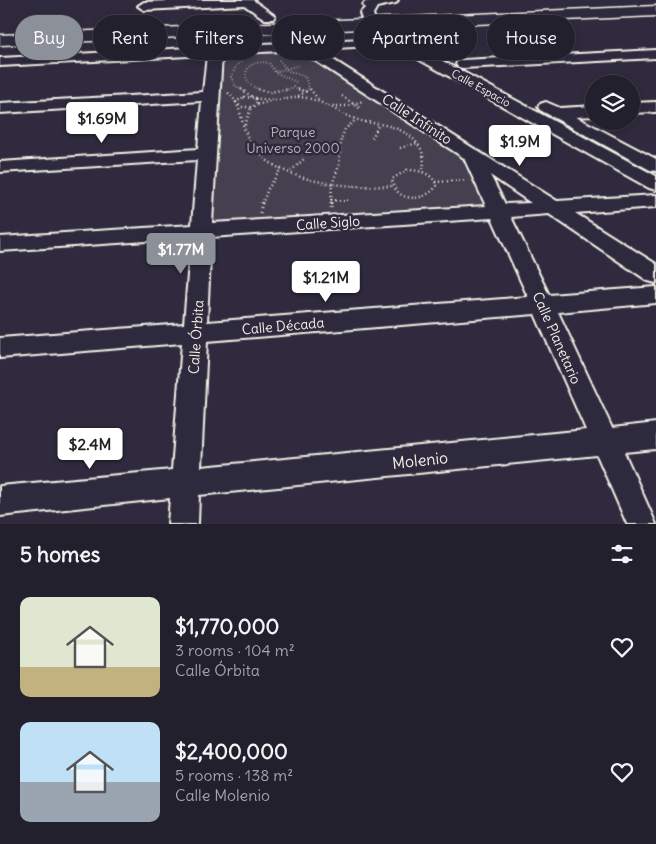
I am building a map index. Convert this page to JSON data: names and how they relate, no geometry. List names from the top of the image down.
{
  "streets": {
    "street": [
      "Calle Espacio",
      "Calle Infinito",
      "Calle Siglo",
      "Calle Década",
      "Calle Órbita",
      "Calle Planetario",
      "Molenio"
    ]
  },
  "crossings": [
    ["Calle Espacio", "Calle Siglo"],
    ["Calle Infinito", "Calle Siglo"],
    ["Calle Infinito", "Calle Planetario"],
    ["Calle Siglo", "Calle Órbita"],
    ["Calle Siglo", "Calle Planetario"],
    ["Calle Década", "Calle Órbita"],
    ["Calle Década", "Calle Planetario"],
    ["Calle Órbita", "Molenio"],
    ["Calle Planetario", "Molenio"]
  ],
  "parks": ["Parque Universo 2000"],
  "page": {
    "chip": [
      "Buy",
      "Rent",
      "Filters",
      "New",
      "Apartment",
      "House"
    ],
    "price": [
      "$1.69M",
      "$1.9M",
      "$1.77M",
      "$1.21M",
      "$2.4M"
    ],
    "heading": "5 homes",
    "list": [
      {
        "name": "$1,770,000",
        "note": "3 rooms · 104 m² · Calle Órbita"
      },
      {
        "name": "$2,400,000",
        "note": "5 rooms · 138 m² · Calle Molenio"
      }
    ]
  }
}
